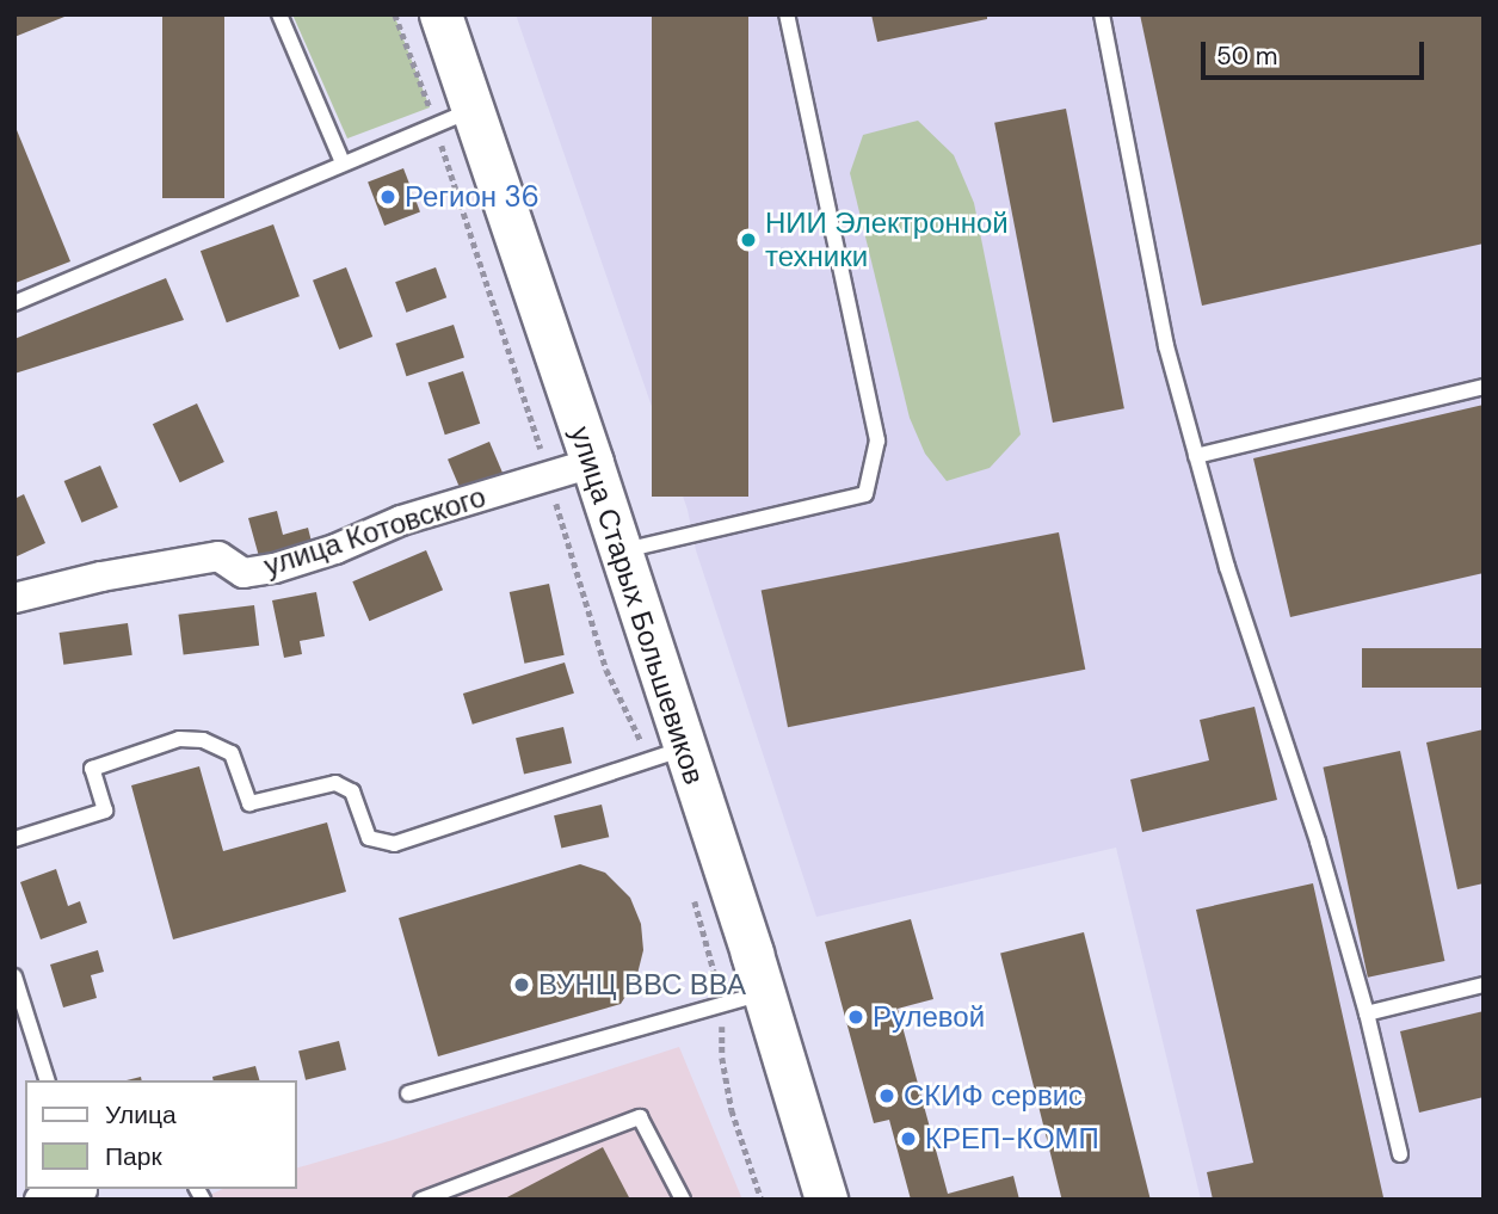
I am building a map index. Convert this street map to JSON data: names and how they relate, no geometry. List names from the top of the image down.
{
  "streets": {
    "street": ["улица Котовского", "улица Старых Большевиков"]
  },
  "crossings": [
    ["улица Котовского", "улица Старых Большевиков"]
  ],
  "places": [
    "Регион 36",
    "НИИ Электронной техники",
    "ВУНЦ ВВС ВВА",
    "Рулевой",
    "СКИФ сервис",
    "КРЕП-КОМП"
  ],
  "legend": ["Улица", "Парк"],
  "scale_bar": "50 m"
}
